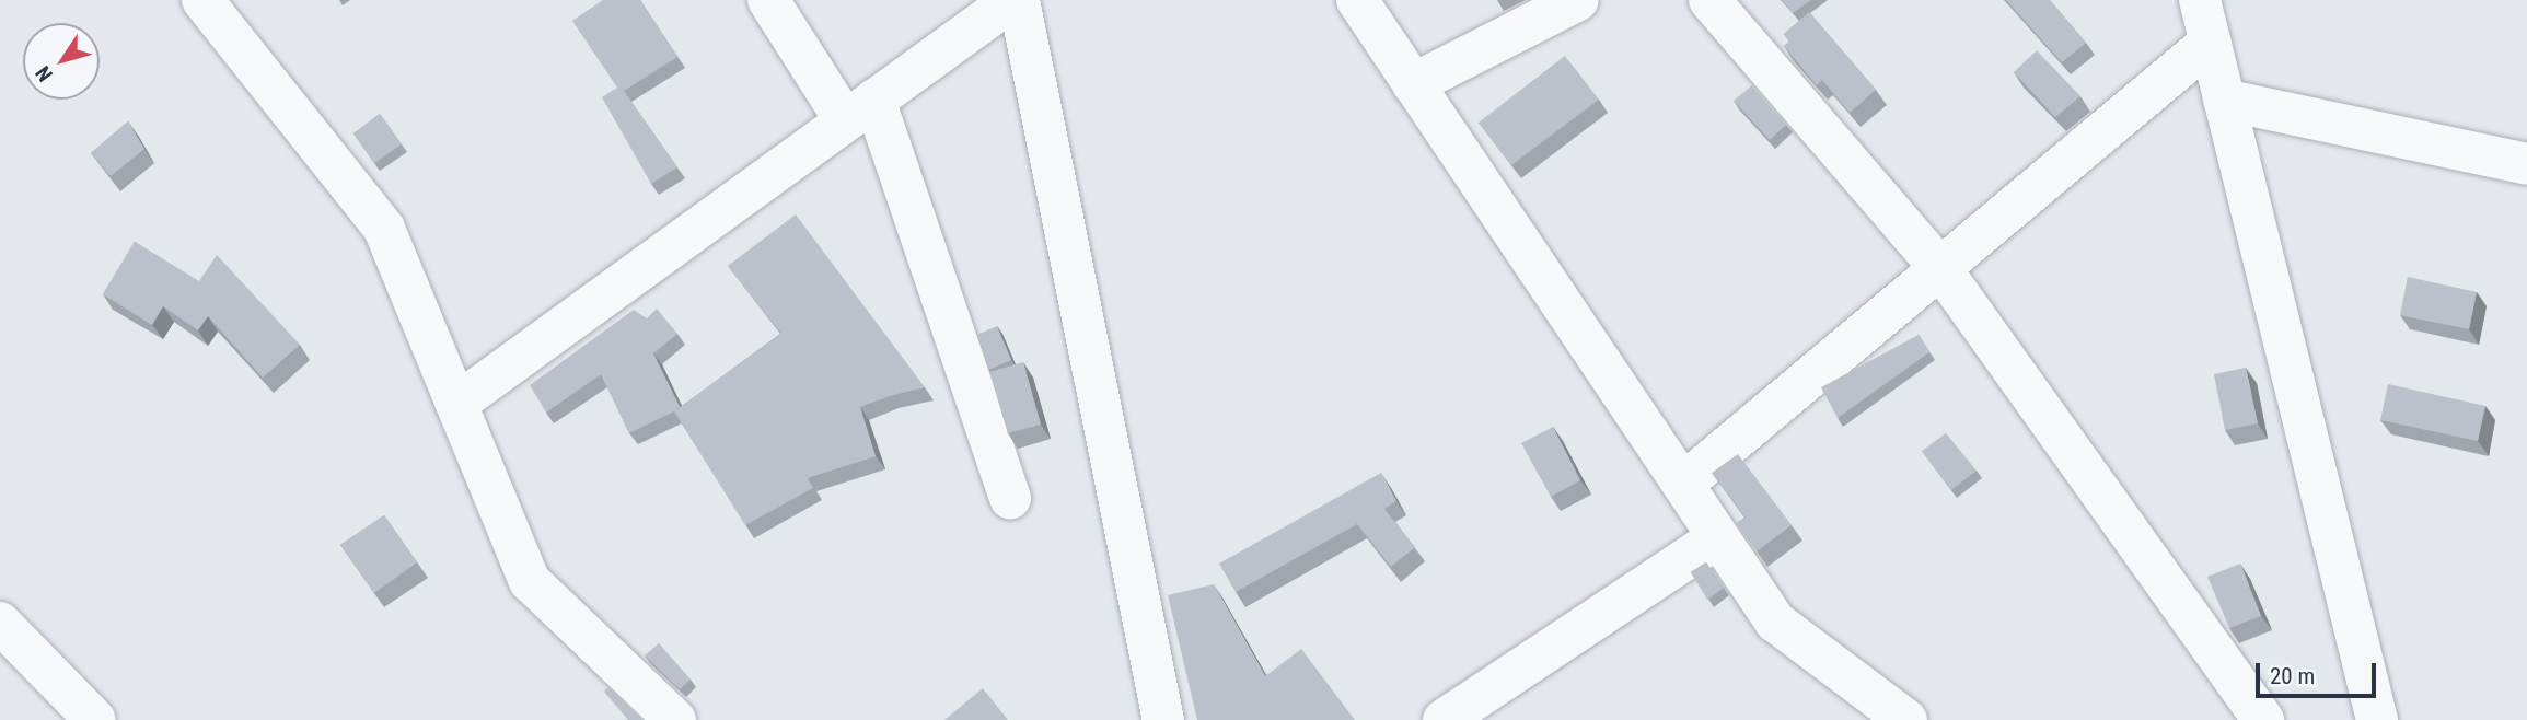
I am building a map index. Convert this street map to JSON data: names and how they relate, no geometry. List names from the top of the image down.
{
  "scale_bar": "20 m",
  "north": "bottom left"
}
